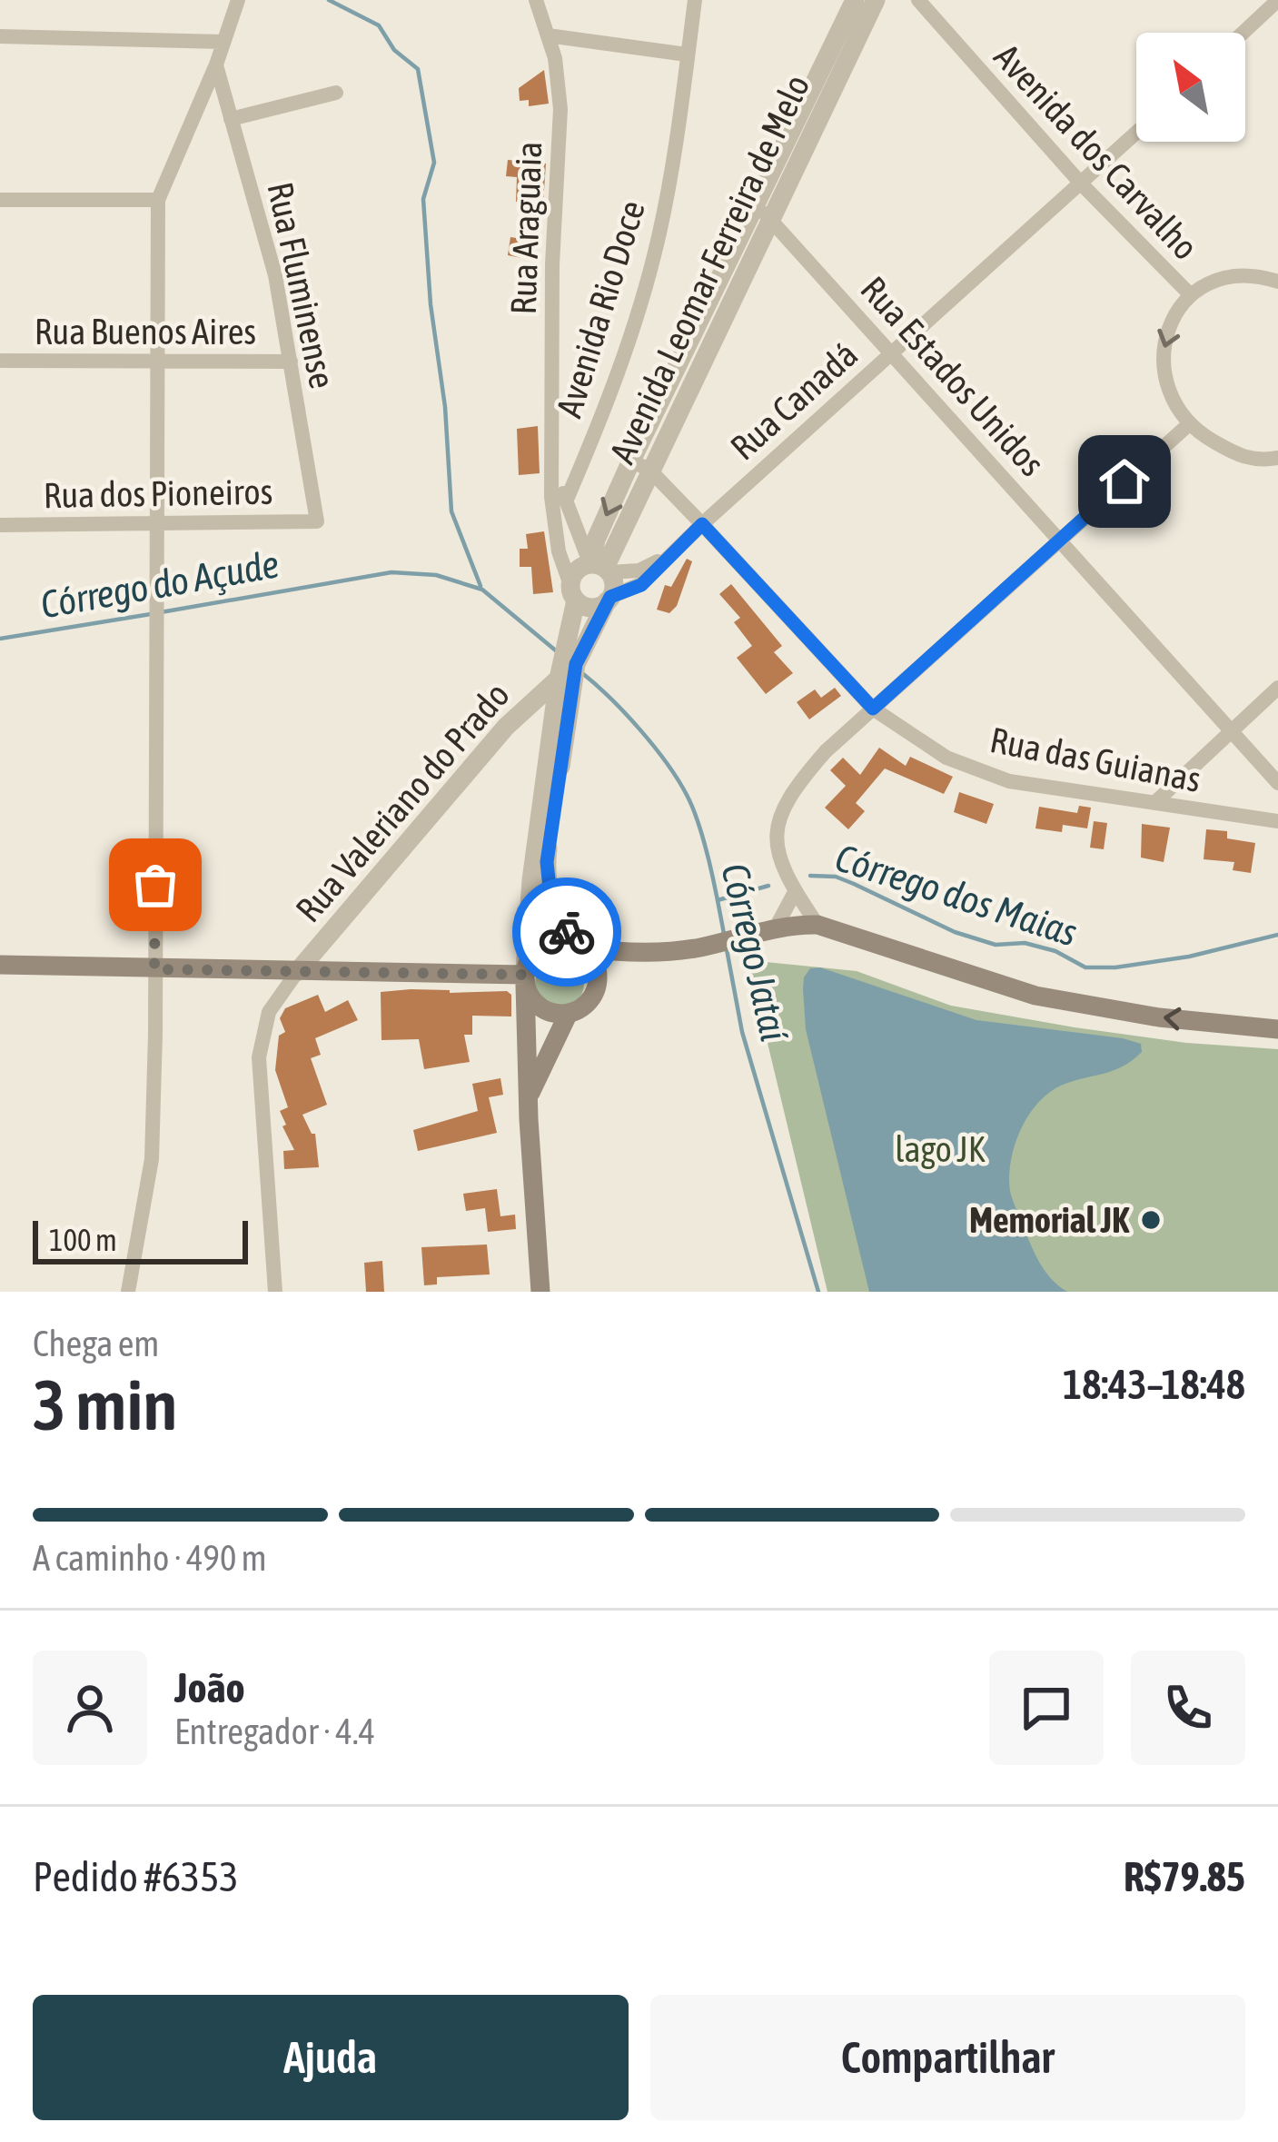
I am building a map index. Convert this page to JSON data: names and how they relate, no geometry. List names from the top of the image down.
{
  "streets": {
    "street": [
      "Avenida dos Carvalho",
      "Rua Araguaia",
      "Avenida Leomar Ferreira de Melo",
      "Rua Fluminense",
      "Avenida Rio Doce",
      "Rua Buenos Aires",
      "Rua Estados Unidos",
      "Rua Canadá",
      "Rua dos Pioneiros",
      "Rua das Guianas",
      "Rua Valeriano do Prado"
    ]
  },
  "crossings": [
    ["Avenida dos Carvalho", "Rua Canadá"],
    ["Rua Araguaia", "Avenida Leomar Ferreira de Melo"],
    ["Rua Araguaia", "Rua Canadá"],
    ["Avenida Leomar Ferreira de Melo", "Rua Estados Unidos"],
    ["Avenida Leomar Ferreira de Melo", "Rua Canadá"],
    ["Avenida Leomar Ferreira de Melo", "Rua das Guianas"],
    ["Rua Fluminense", "Rua Buenos Aires"],
    ["Rua Fluminense", "Rua dos Pioneiros"],
    ["Rua Estados Unidos", "Rua Canadá"],
    ["Rua Canadá", "Rua das Guianas"]
  ],
  "water": ["Córrego do Açude", "Córrego dos Maias", "Córrego Jataí"],
  "parks": ["lago JK"],
  "places": ["Memorial JK"],
  "scale_bar": "100 m",
  "north": "top left",
  "page": {
    "scale": "100 m",
    "heading": ["3 min", "Chega em", "18:43–18:48"],
    "panel": [
      "João",
      "Entregador · 4.4",
      "Pedido #6353",
      "R$79.85"
    ],
    "bar": "A caminho · 490 m",
    "buttons": ["Ajuda", "Compartilhar"]
  }
}
